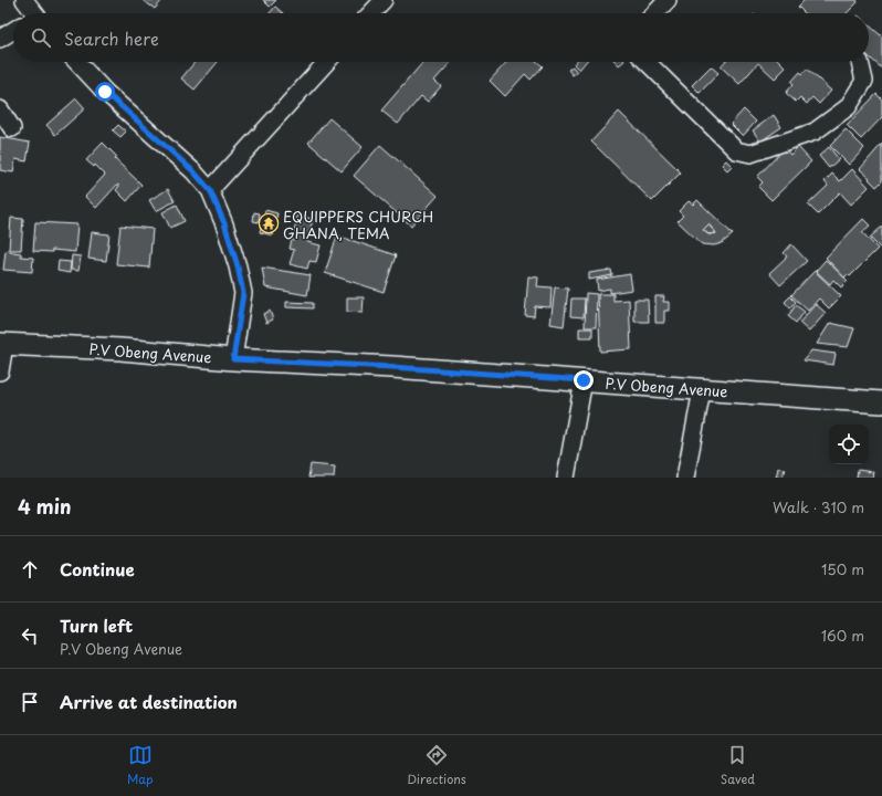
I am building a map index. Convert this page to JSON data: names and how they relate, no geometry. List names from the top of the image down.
{
  "streets": {
    "main road": ["P.V Obeng Avenue"]
  },
  "places": {
    "temple": ["EQUIPPERS CHURCH GHANA, TEMA"]
  },
  "page": {
    "search": "Search here",
    "heading": ["4 min", "Walk · 310 m"],
    "list": [
      ["Continue", "150 m"],
      ["Turn left", "P.V Obeng Avenue", "160 m"],
      "Arrive at destination"
    ],
    "nav": ["Map", "Directions", "Saved"]
  }
}
